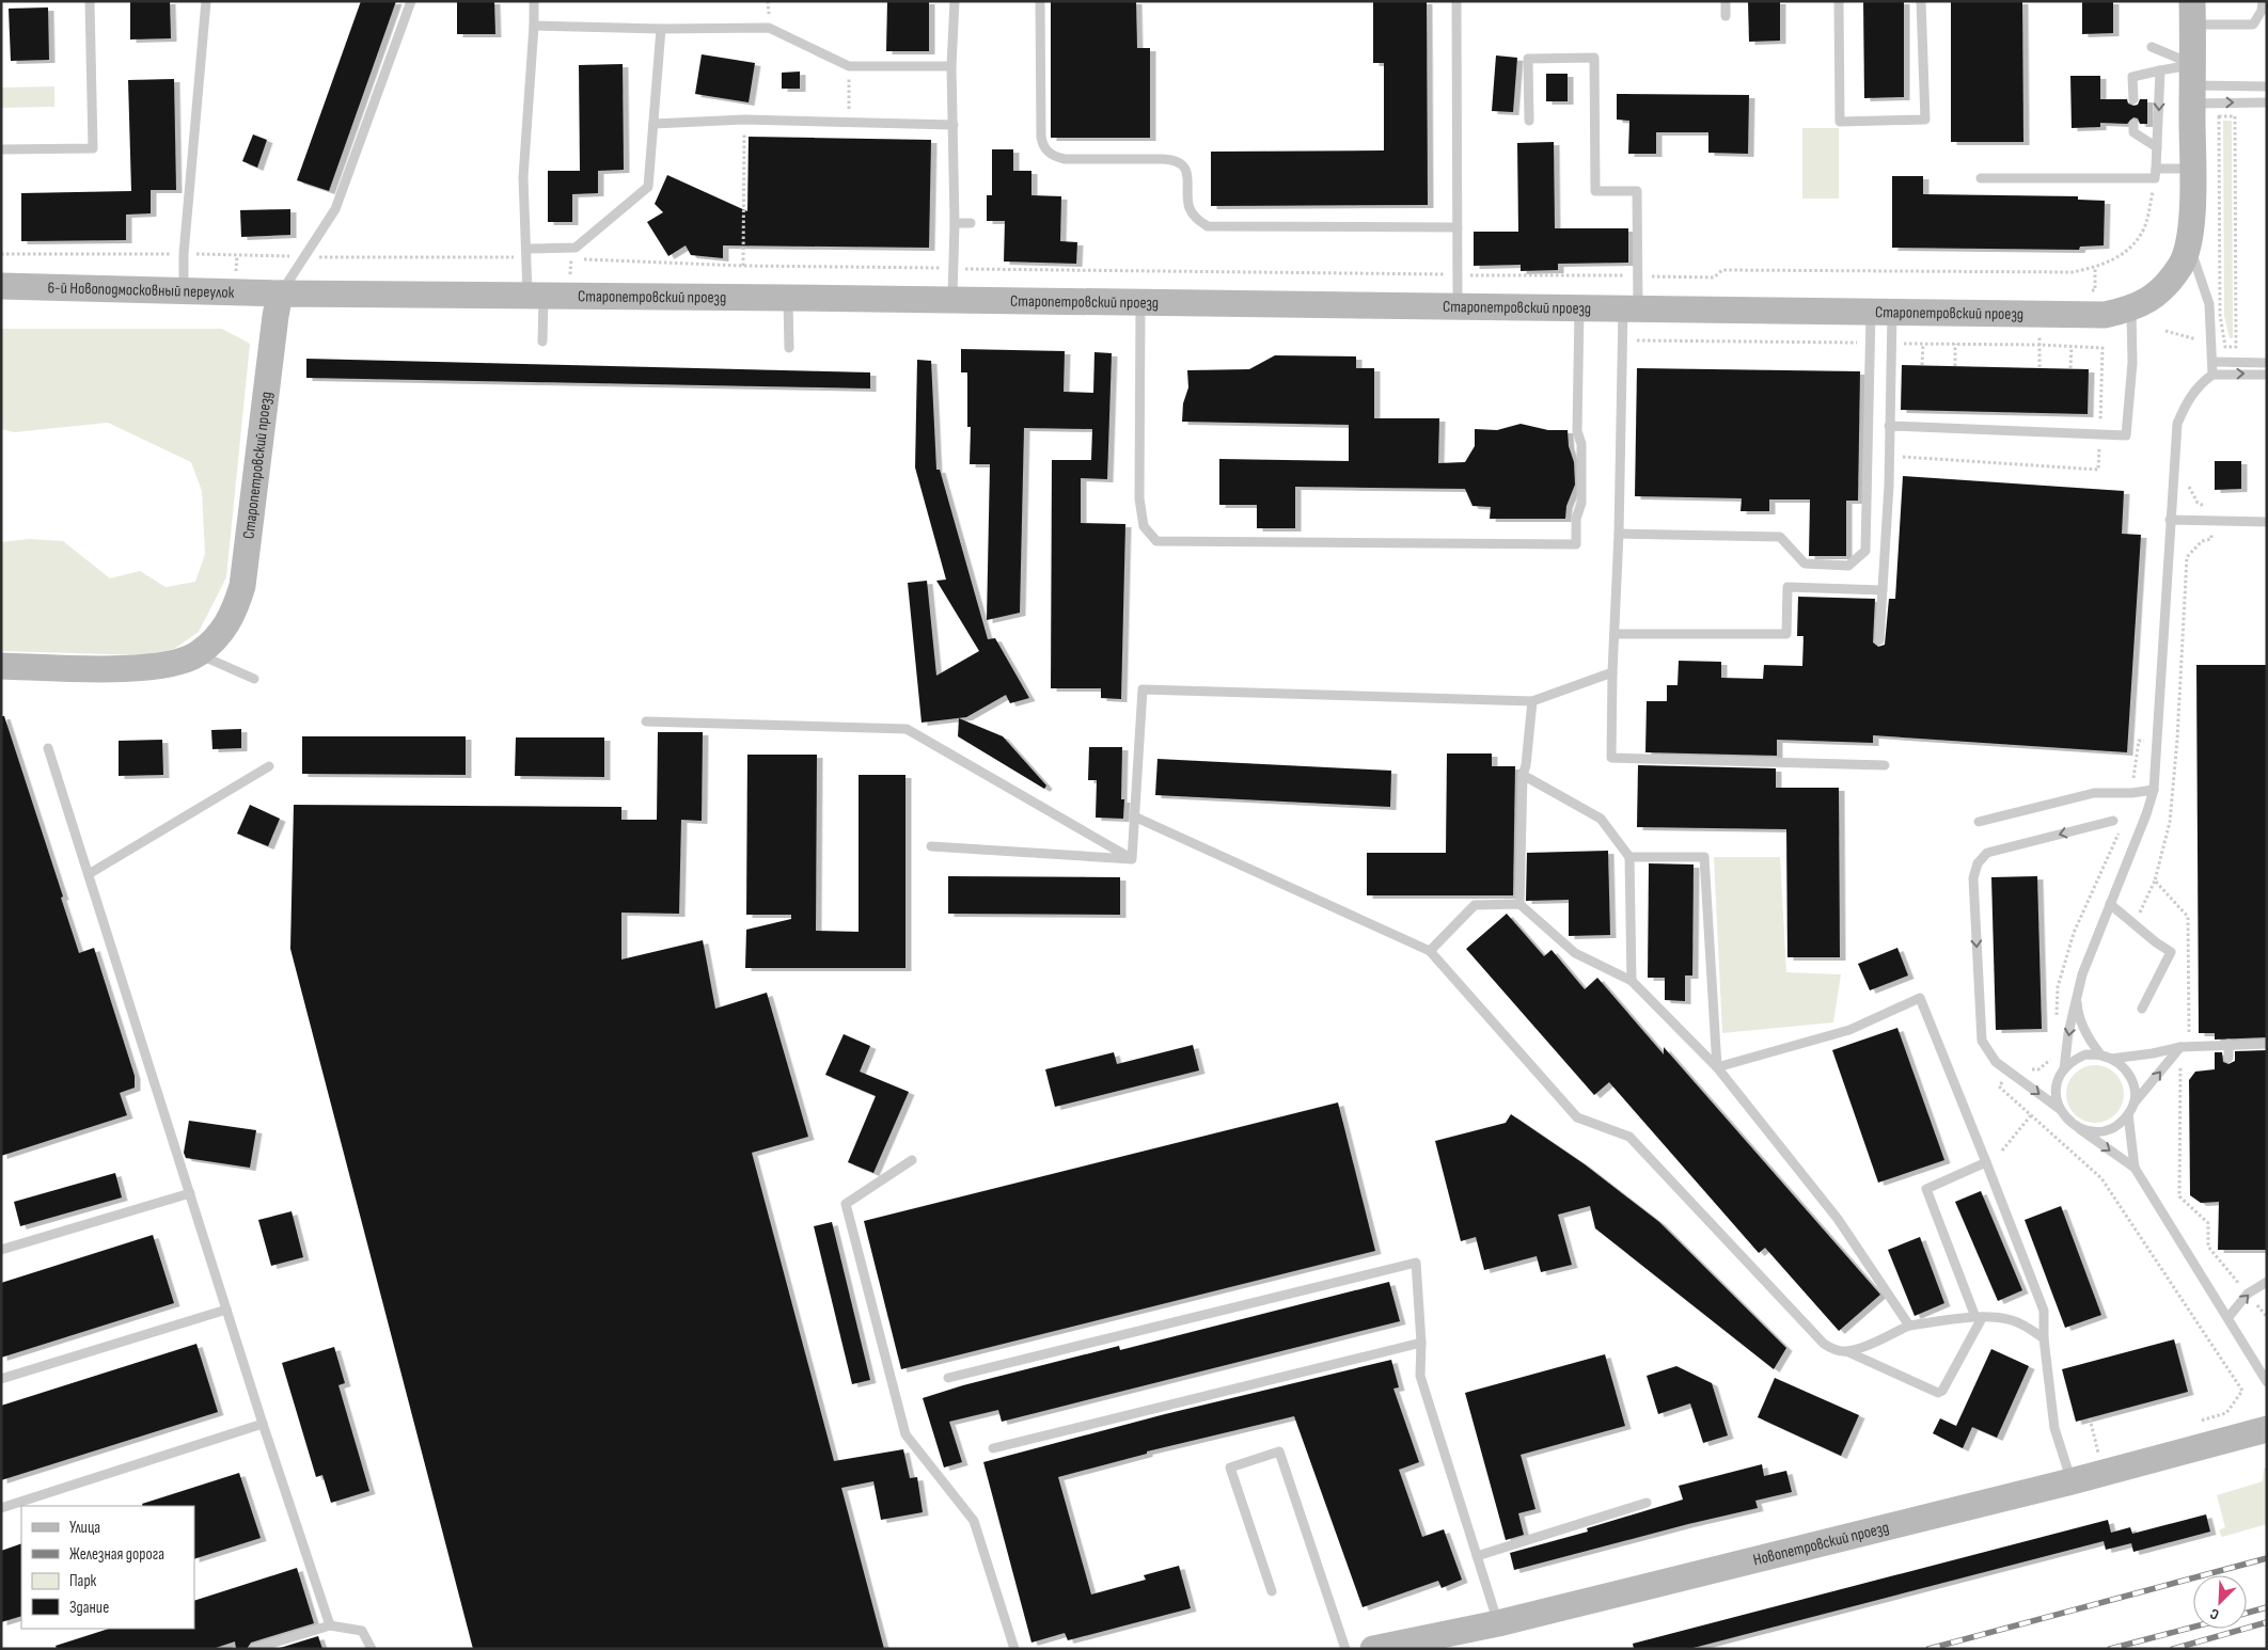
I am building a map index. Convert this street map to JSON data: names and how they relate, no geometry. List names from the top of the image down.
{
  "streets": {
    "street": ["6-й Новоподмосковный переулок", "Старопетровский проезд", "Новопетровский проезд"]
  },
  "crossings": [
    ["6-й Новоподмосковный переулок", "Старопетровский проезд"]
  ],
  "legend": [
    "Улица",
    "Железная дорога",
    "Парк",
    "Здание"
  ],
  "north": "bottom left"
}
